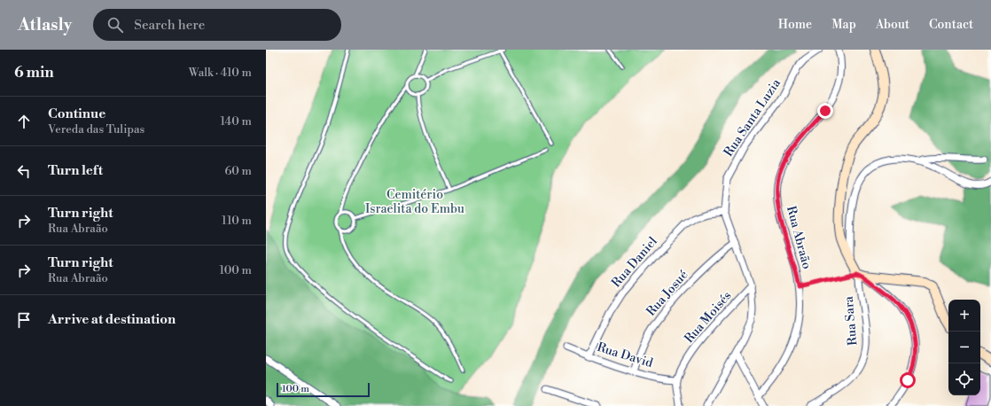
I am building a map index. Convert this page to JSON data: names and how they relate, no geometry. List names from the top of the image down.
{
  "streets": {
    "street": [
      "Rua Santa Luzia",
      "Rua Abraão",
      "Rua Daniel",
      "Rua Josué",
      "Rua Moisés",
      "Rua Sara",
      "Rua David"
    ]
  },
  "crossings": [
    ["Rua Santa Luzia", "Rua Daniel"],
    ["Rua Santa Luzia", "Rua Josué"],
    ["Rua Santa Luzia", "Rua Moisés"],
    ["Rua Daniel", "Rua David"],
    ["Rua Josué", "Rua David"],
    ["Rua Moisés", "Rua David"]
  ],
  "parks": ["Cemitério Israelita do Embu"],
  "scale_bar": "100 m",
  "page": {
    "header": "Atlasly",
    "search": "Search here",
    "nav": [
      "Home",
      "Map",
      "About",
      "Contact"
    ],
    "heading": ["6 min", "Walk · 410 m"],
    "list": [
      ["Continue", "Vereda das Tulipas", "140 m"],
      ["Turn left", "60 m"],
      ["Turn right", "Rua Abraão", "110 m"],
      ["Turn right", "Rua Abraão", "100 m"],
      "Arrive at destination"
    ],
    "map_buttons": ["+", "−"],
    "scale": "100 m"
  }
}
